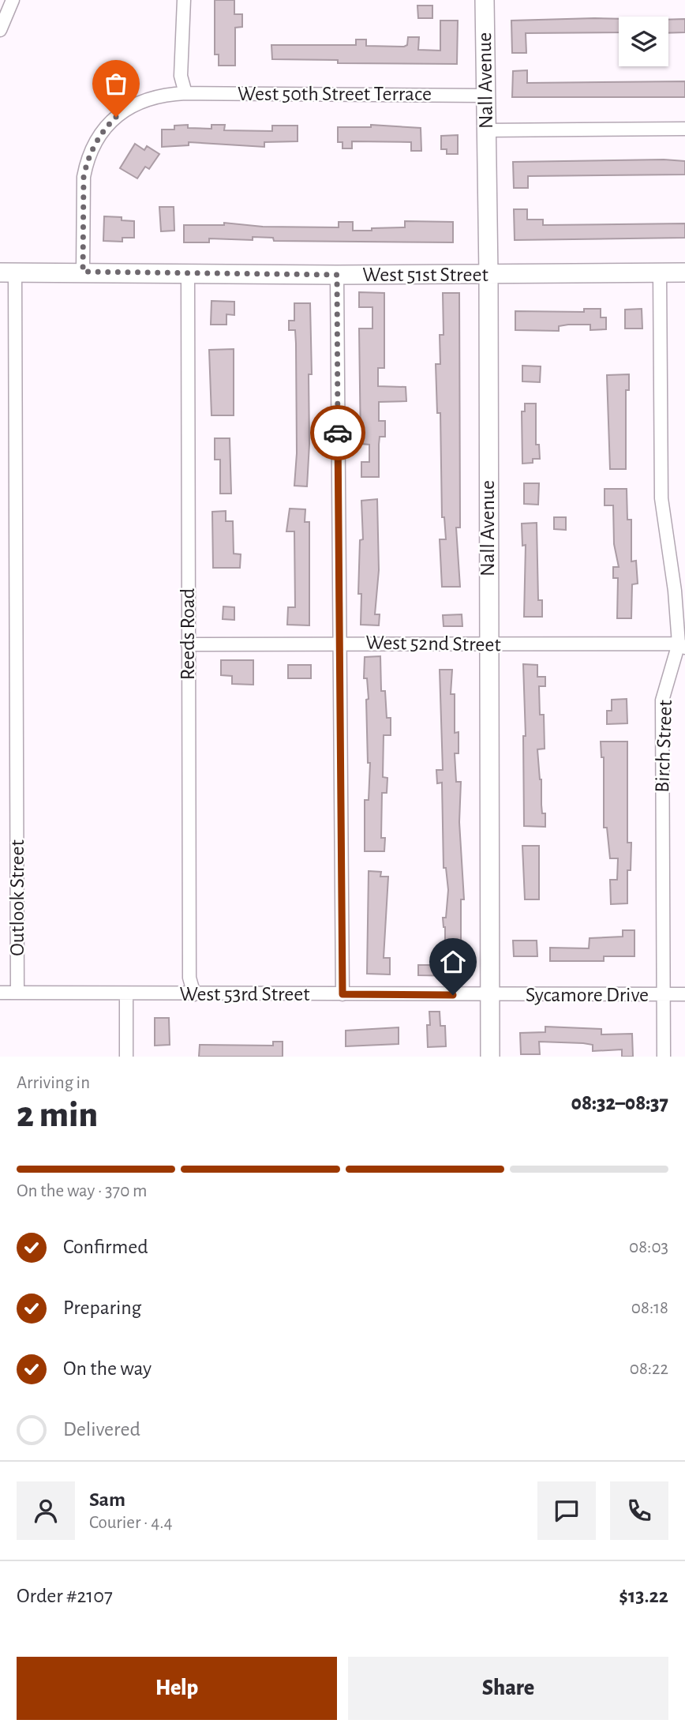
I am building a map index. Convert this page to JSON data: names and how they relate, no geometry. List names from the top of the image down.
{
  "streets": {
    "street": [
      "Nall Avenue",
      "West 50th Street Terrace",
      "West 51st Street",
      "Reeds Road",
      "West 52nd Street",
      "Birch Street",
      "Outlook Street",
      "West 53rd Street",
      "Sycamore Drive"
    ]
  },
  "crossings": [
    ["Nall Avenue", "West 50th Street Terrace"],
    ["Nall Avenue", "West 51st Street"],
    ["Nall Avenue", "West 52nd Street"],
    ["Nall Avenue", "West 53rd Street"],
    ["Nall Avenue", "Sycamore Drive"],
    ["West 51st Street", "Reeds Road"],
    ["West 51st Street", "Birch Street"],
    ["West 51st Street", "Outlook Street"],
    ["Reeds Road", "West 52nd Street"],
    ["Reeds Road", "West 53rd Street"],
    ["West 52nd Street", "Birch Street"],
    ["Birch Street", "Sycamore Drive"],
    ["Outlook Street", "West 53rd Street"],
    ["West 53rd Street", "Sycamore Drive"]
  ],
  "page": {
    "heading": ["2 min", "Arriving in", "08:32–08:37"],
    "panel": [
      "Sam",
      "Courier · 4.4",
      "Order #2107",
      "$13.22"
    ],
    "bar": "On the way · 370 m",
    "list": [
      ["Confirmed", "08:03"],
      ["Preparing", "08:18"],
      ["On the way", "08:22"],
      "Delivered"
    ],
    "buttons": ["Help", "Share"]
  }
}
